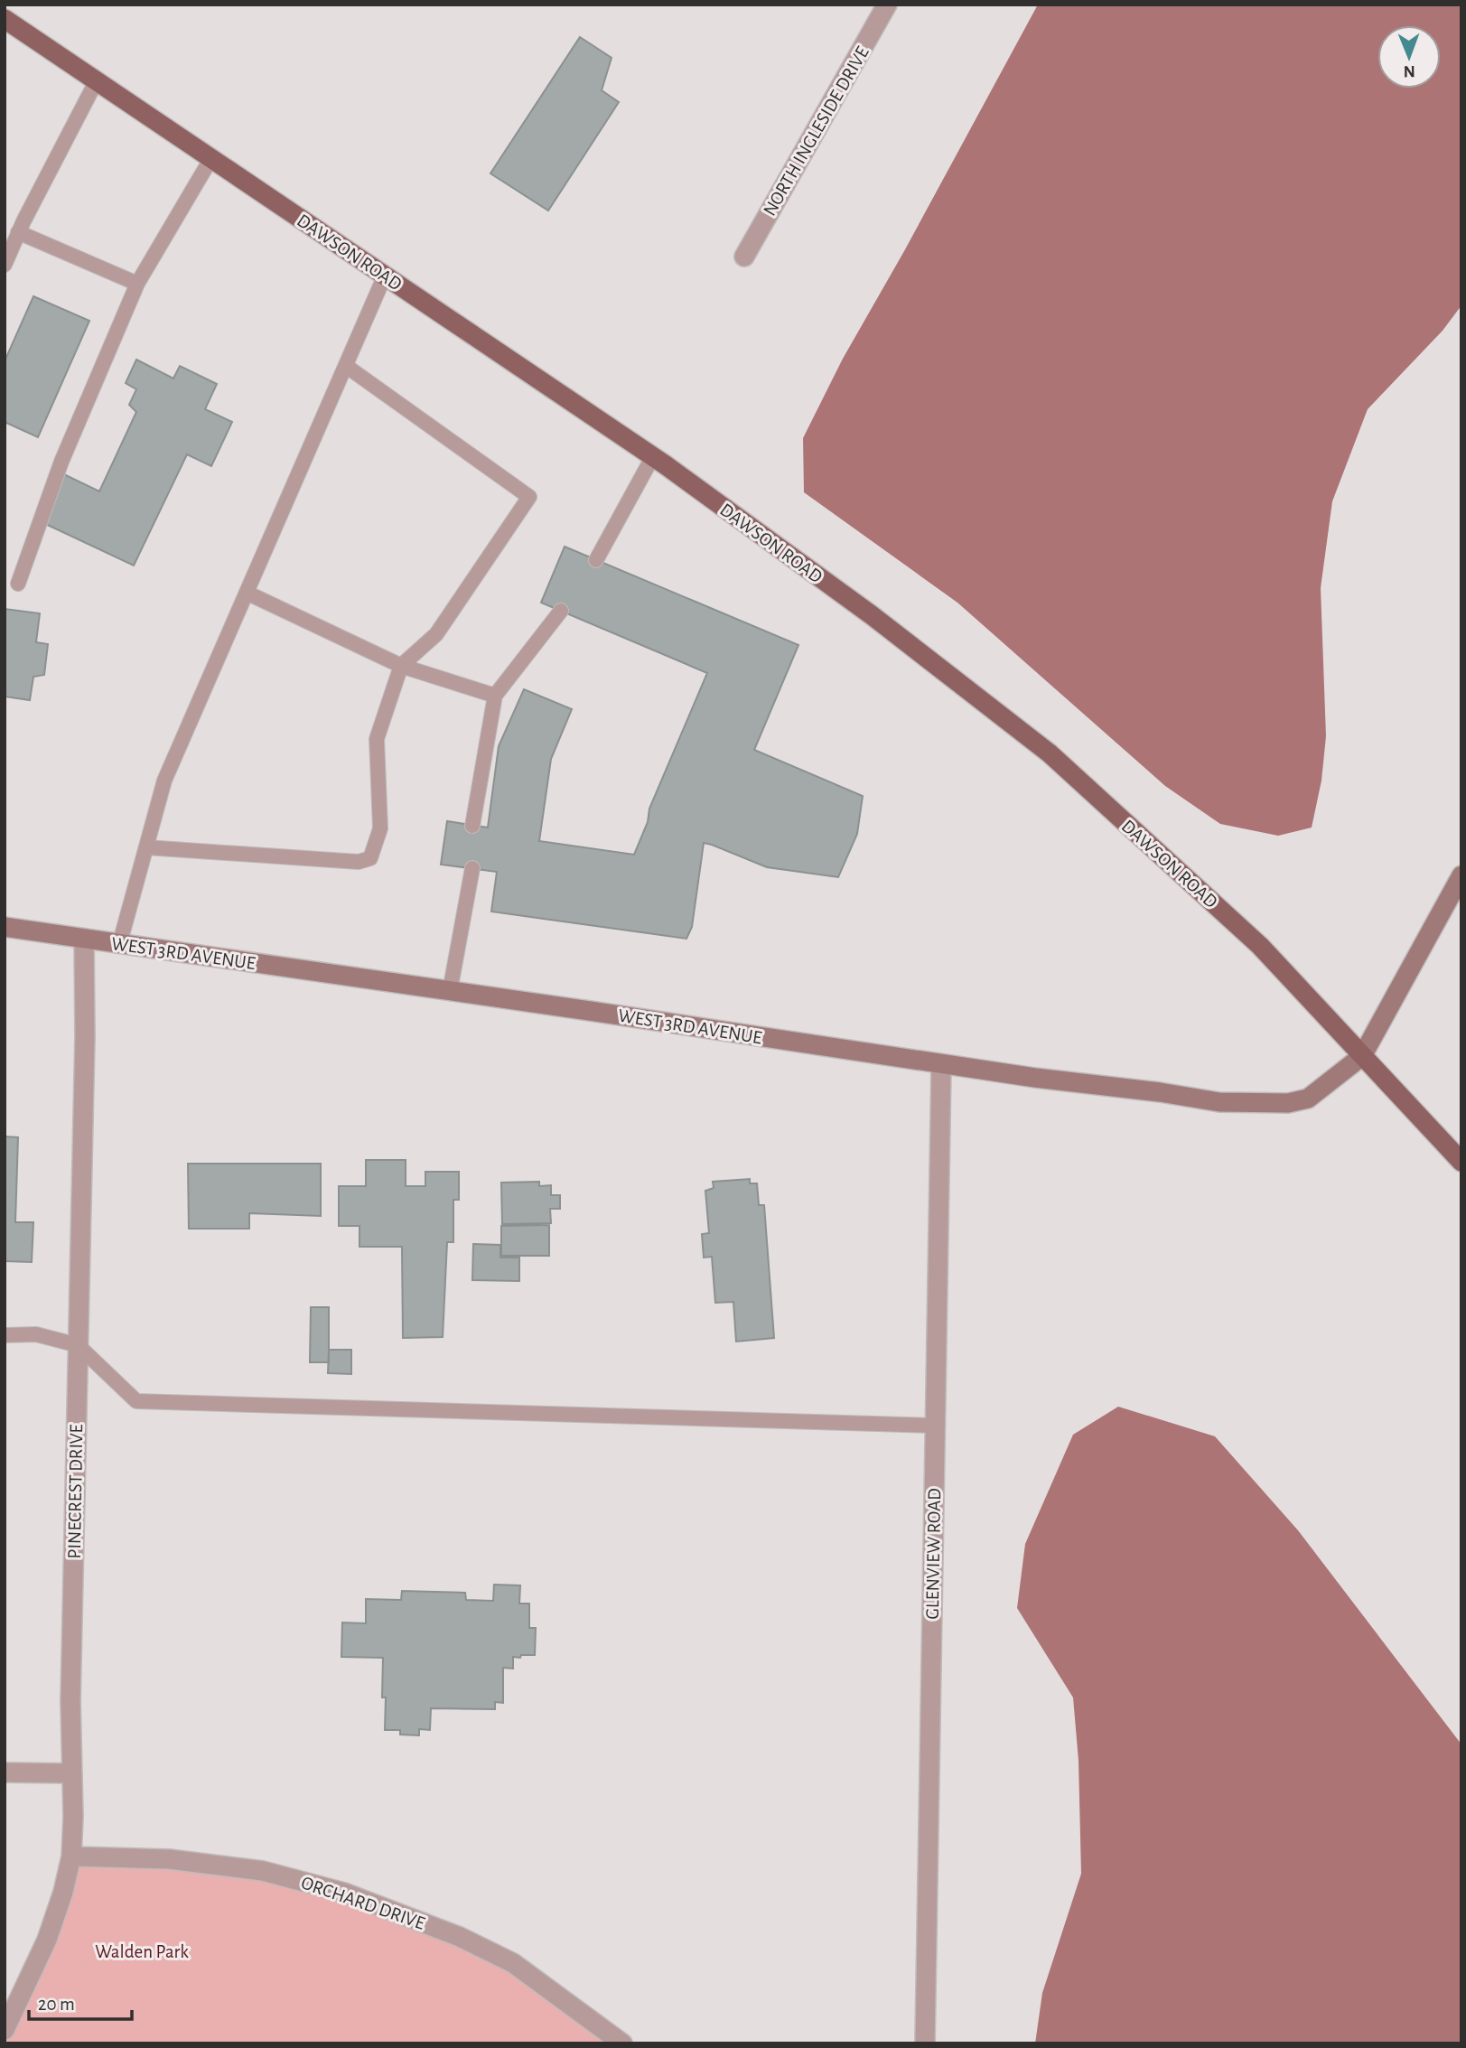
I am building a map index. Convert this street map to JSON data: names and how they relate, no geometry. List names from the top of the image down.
{
  "streets": {
    "main road": ["DAWSON ROAD"],
    "street": [
      "NORTH INGLESIDE DRIVE",
      "WEST 3RD AVENUE",
      "PINECREST DRIVE",
      "GLENVIEW ROAD",
      "ORCHARD DRIVE"
    ]
  },
  "crossings": [
    ["DAWSON ROAD", "WEST 3RD AVENUE"],
    ["WEST 3RD AVENUE", "PINECREST DRIVE"],
    ["WEST 3RD AVENUE", "GLENVIEW ROAD"],
    ["PINECREST DRIVE", "ORCHARD DRIVE"]
  ],
  "parks": ["Walden Park"],
  "scale_bar": "20 m",
  "north": "bottom"
}
